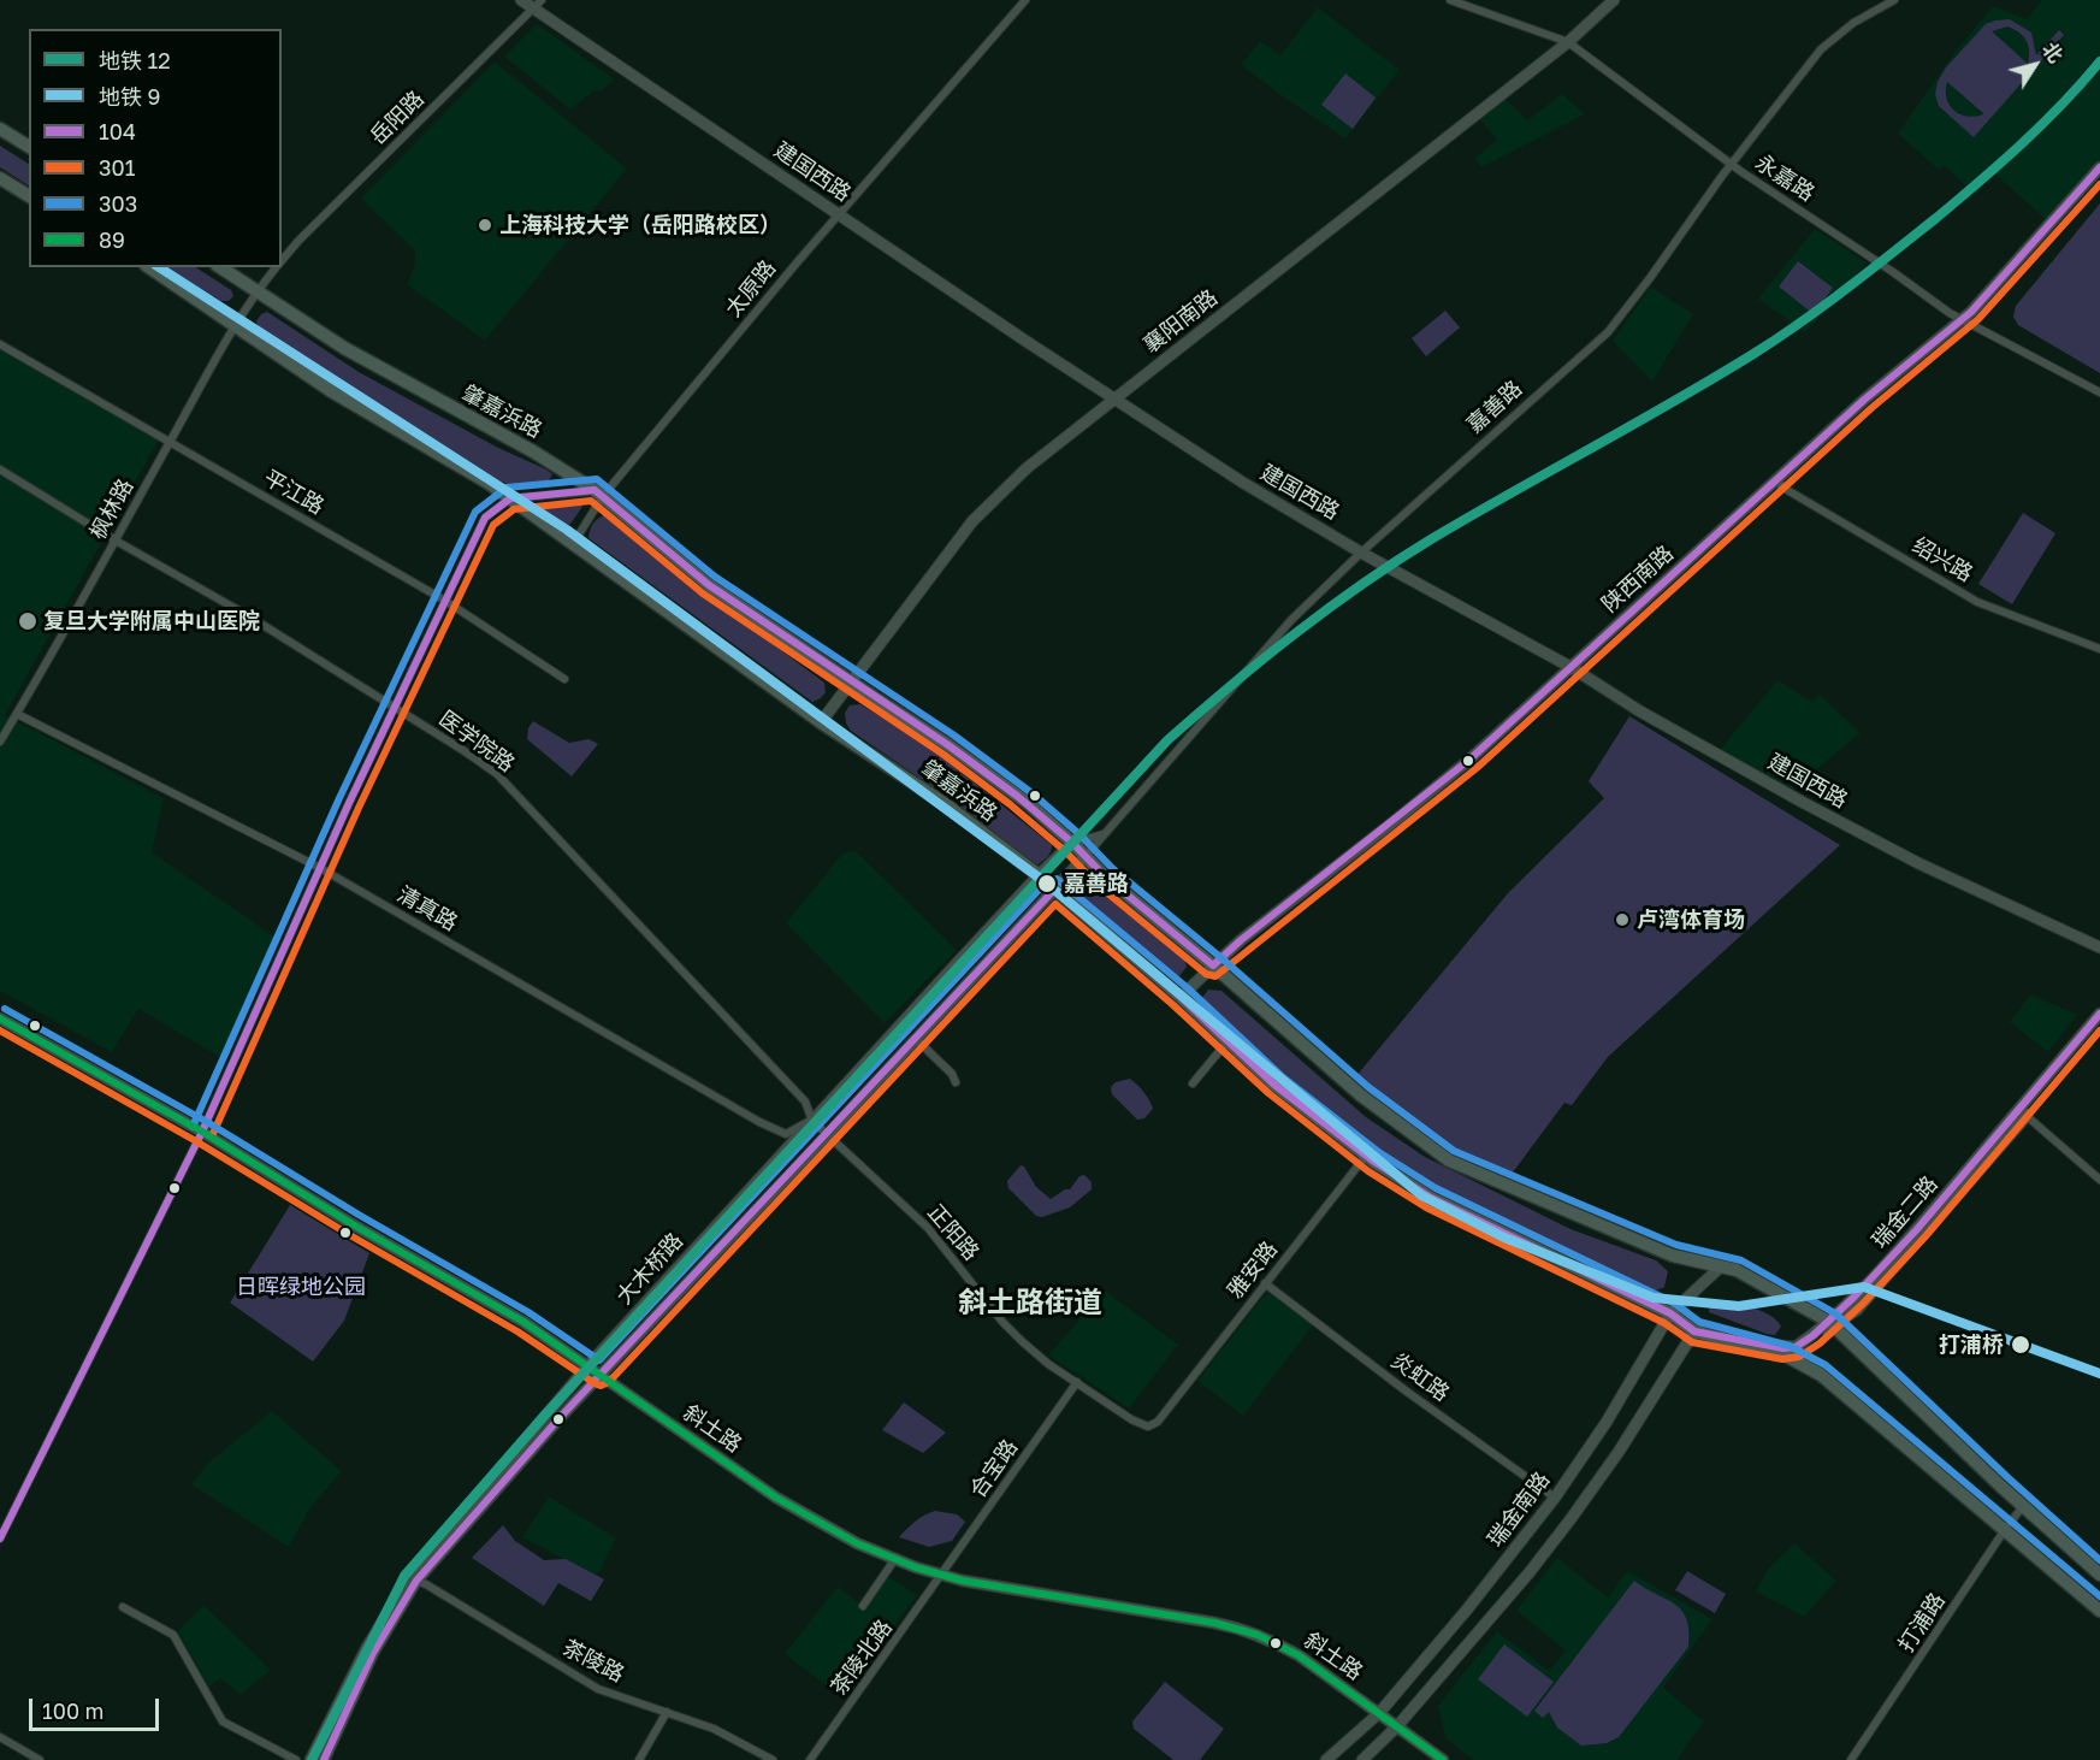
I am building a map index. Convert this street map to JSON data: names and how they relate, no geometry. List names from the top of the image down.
{
  "streets": {
    "main road": ["肇嘉浜路"],
    "street": [
      "岳阳路",
      "建国西路",
      "永嘉路",
      "太原路",
      "襄阳南路",
      "嘉善路",
      "平江路",
      "枫林路",
      "绍兴路",
      "陕西南路",
      "医学院路",
      "清真路",
      "正阳路",
      "大木桥路",
      "雅安路",
      "炎虹路",
      "斜土路",
      "合宝路",
      "瑞金南路",
      "打浦路",
      "茶陵北路",
      "茶陵路"
    ]
  },
  "crossings": [
    ["岳阳路", "建国西路"],
    ["岳阳路", "肇嘉浜路"],
    ["岳阳路", "枫林路"],
    ["建国西路", "太原路"],
    ["建国西路", "襄阳南路"],
    ["建国西路", "嘉善路"],
    ["建国西路", "陕西南路"],
    ["永嘉路", "襄阳南路"],
    ["永嘉路", "嘉善路"],
    ["永嘉路", "陕西南路"],
    ["太原路", "肇嘉浜路"],
    ["襄阳南路", "肇嘉浜路"],
    ["嘉善路", "肇嘉浜路"],
    ["嘉善路", "大木桥路"],
    ["肇嘉浜路", "枫林路"],
    ["肇嘉浜路", "陕西南路"],
    ["肇嘉浜路", "大木桥路"],
    ["肇嘉浜路", "雅安路"],
    ["肇嘉浜路", "瑞金南路"],
    ["肇嘉浜路", "打浦路"],
    ["平江路", "枫林路"],
    ["枫林路", "医学院路"],
    ["枫林路", "清真路"],
    ["绍兴路", "陕西南路"],
    ["医学院路", "清真路"],
    ["医学院路", "正阳路"],
    ["医学院路", "大木桥路"],
    ["清真路", "正阳路"],
    ["清真路", "大木桥路"],
    ["正阳路", "大木桥路"],
    ["正阳路", "雅安路"],
    ["正阳路", "合宝路"],
    ["大木桥路", "斜土路"],
    ["大木桥路", "茶陵路"],
    ["雅安路", "炎虹路"],
    ["炎虹路", "瑞金南路"],
    ["斜土路", "合宝路"],
    ["斜土路", "瑞金南路"],
    ["斜土路", "茶陵北路"],
    ["合宝路", "茶陵北路"]
  ],
  "districts": ["斜土路街道"],
  "parks": ["日晖绿地公园"],
  "places": [
    "上海科技大学（岳阳路校区）",
    "复旦大学附属中山医院",
    "嘉善路",
    "卢湾体育场",
    "打浦桥"
  ],
  "lines": [
    "metro line 12",
    "transit line 104",
    "transit line 301",
    "metro line 9",
    "transit line 303",
    "transit line 89"
  ],
  "legend": [
    "地铁 12",
    "地铁 9",
    "104",
    "301",
    "303",
    "89"
  ],
  "scale_bar": "100 m",
  "north": "top right"
}
